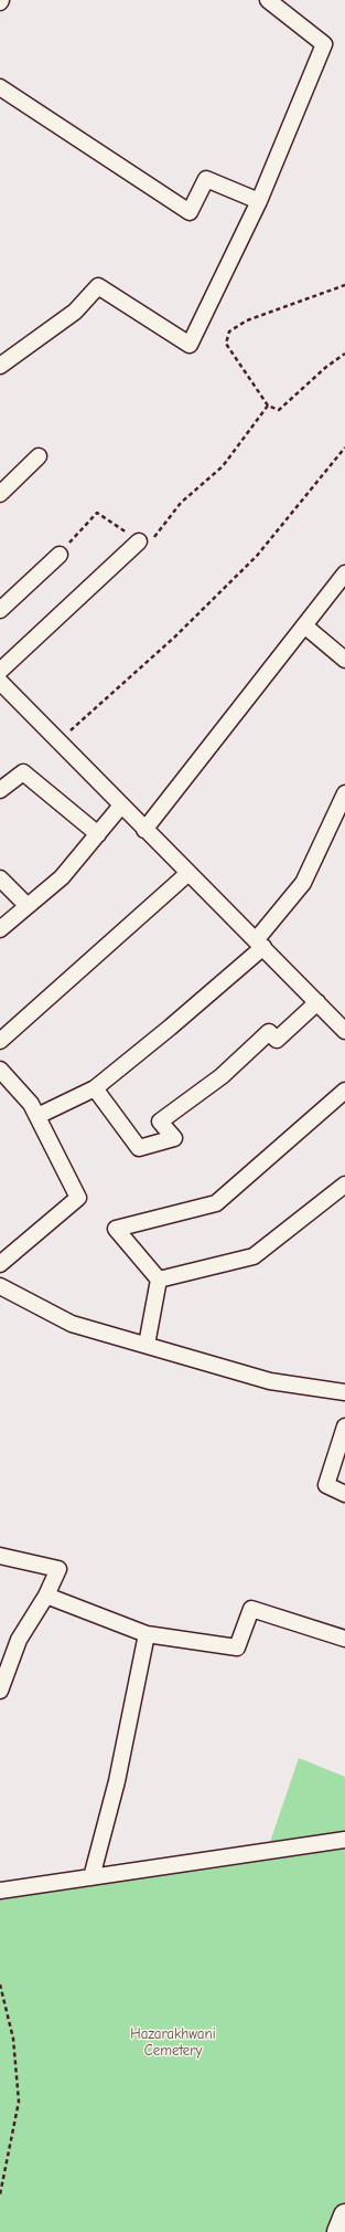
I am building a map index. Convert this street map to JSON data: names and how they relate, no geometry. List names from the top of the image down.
{
  "parks": ["Hazarakhwani Cemetery"]
}
